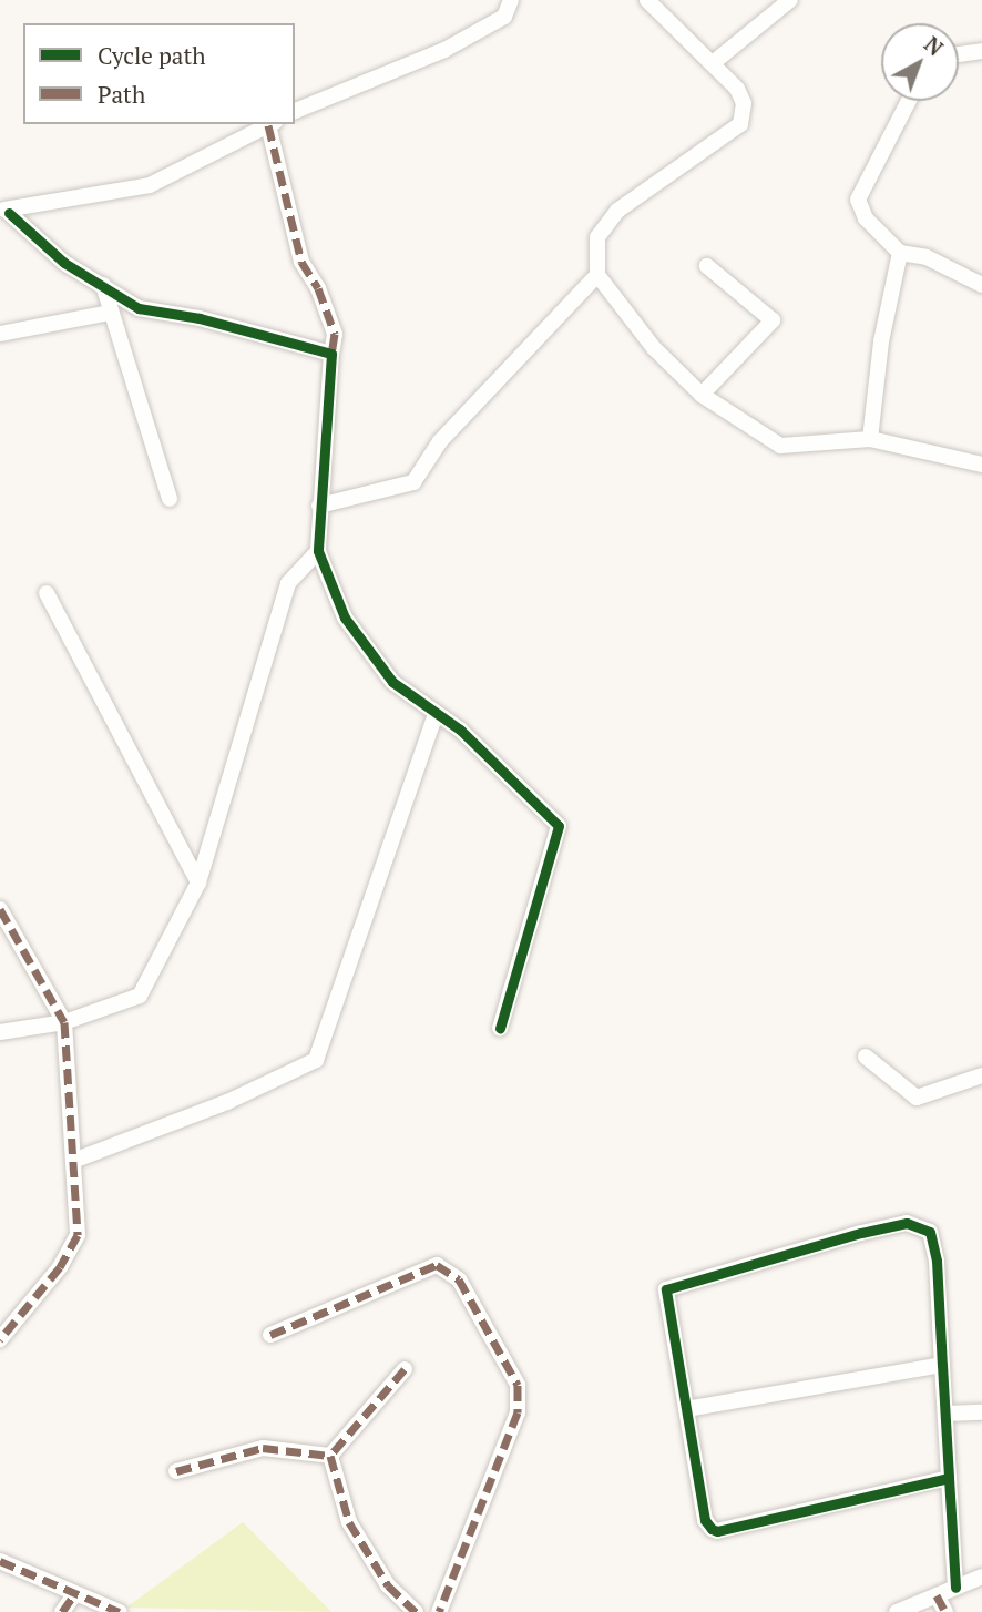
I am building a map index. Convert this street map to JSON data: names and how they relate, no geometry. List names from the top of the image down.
{
  "legend": ["Cycle path", "Path"],
  "north": "top right"
}
